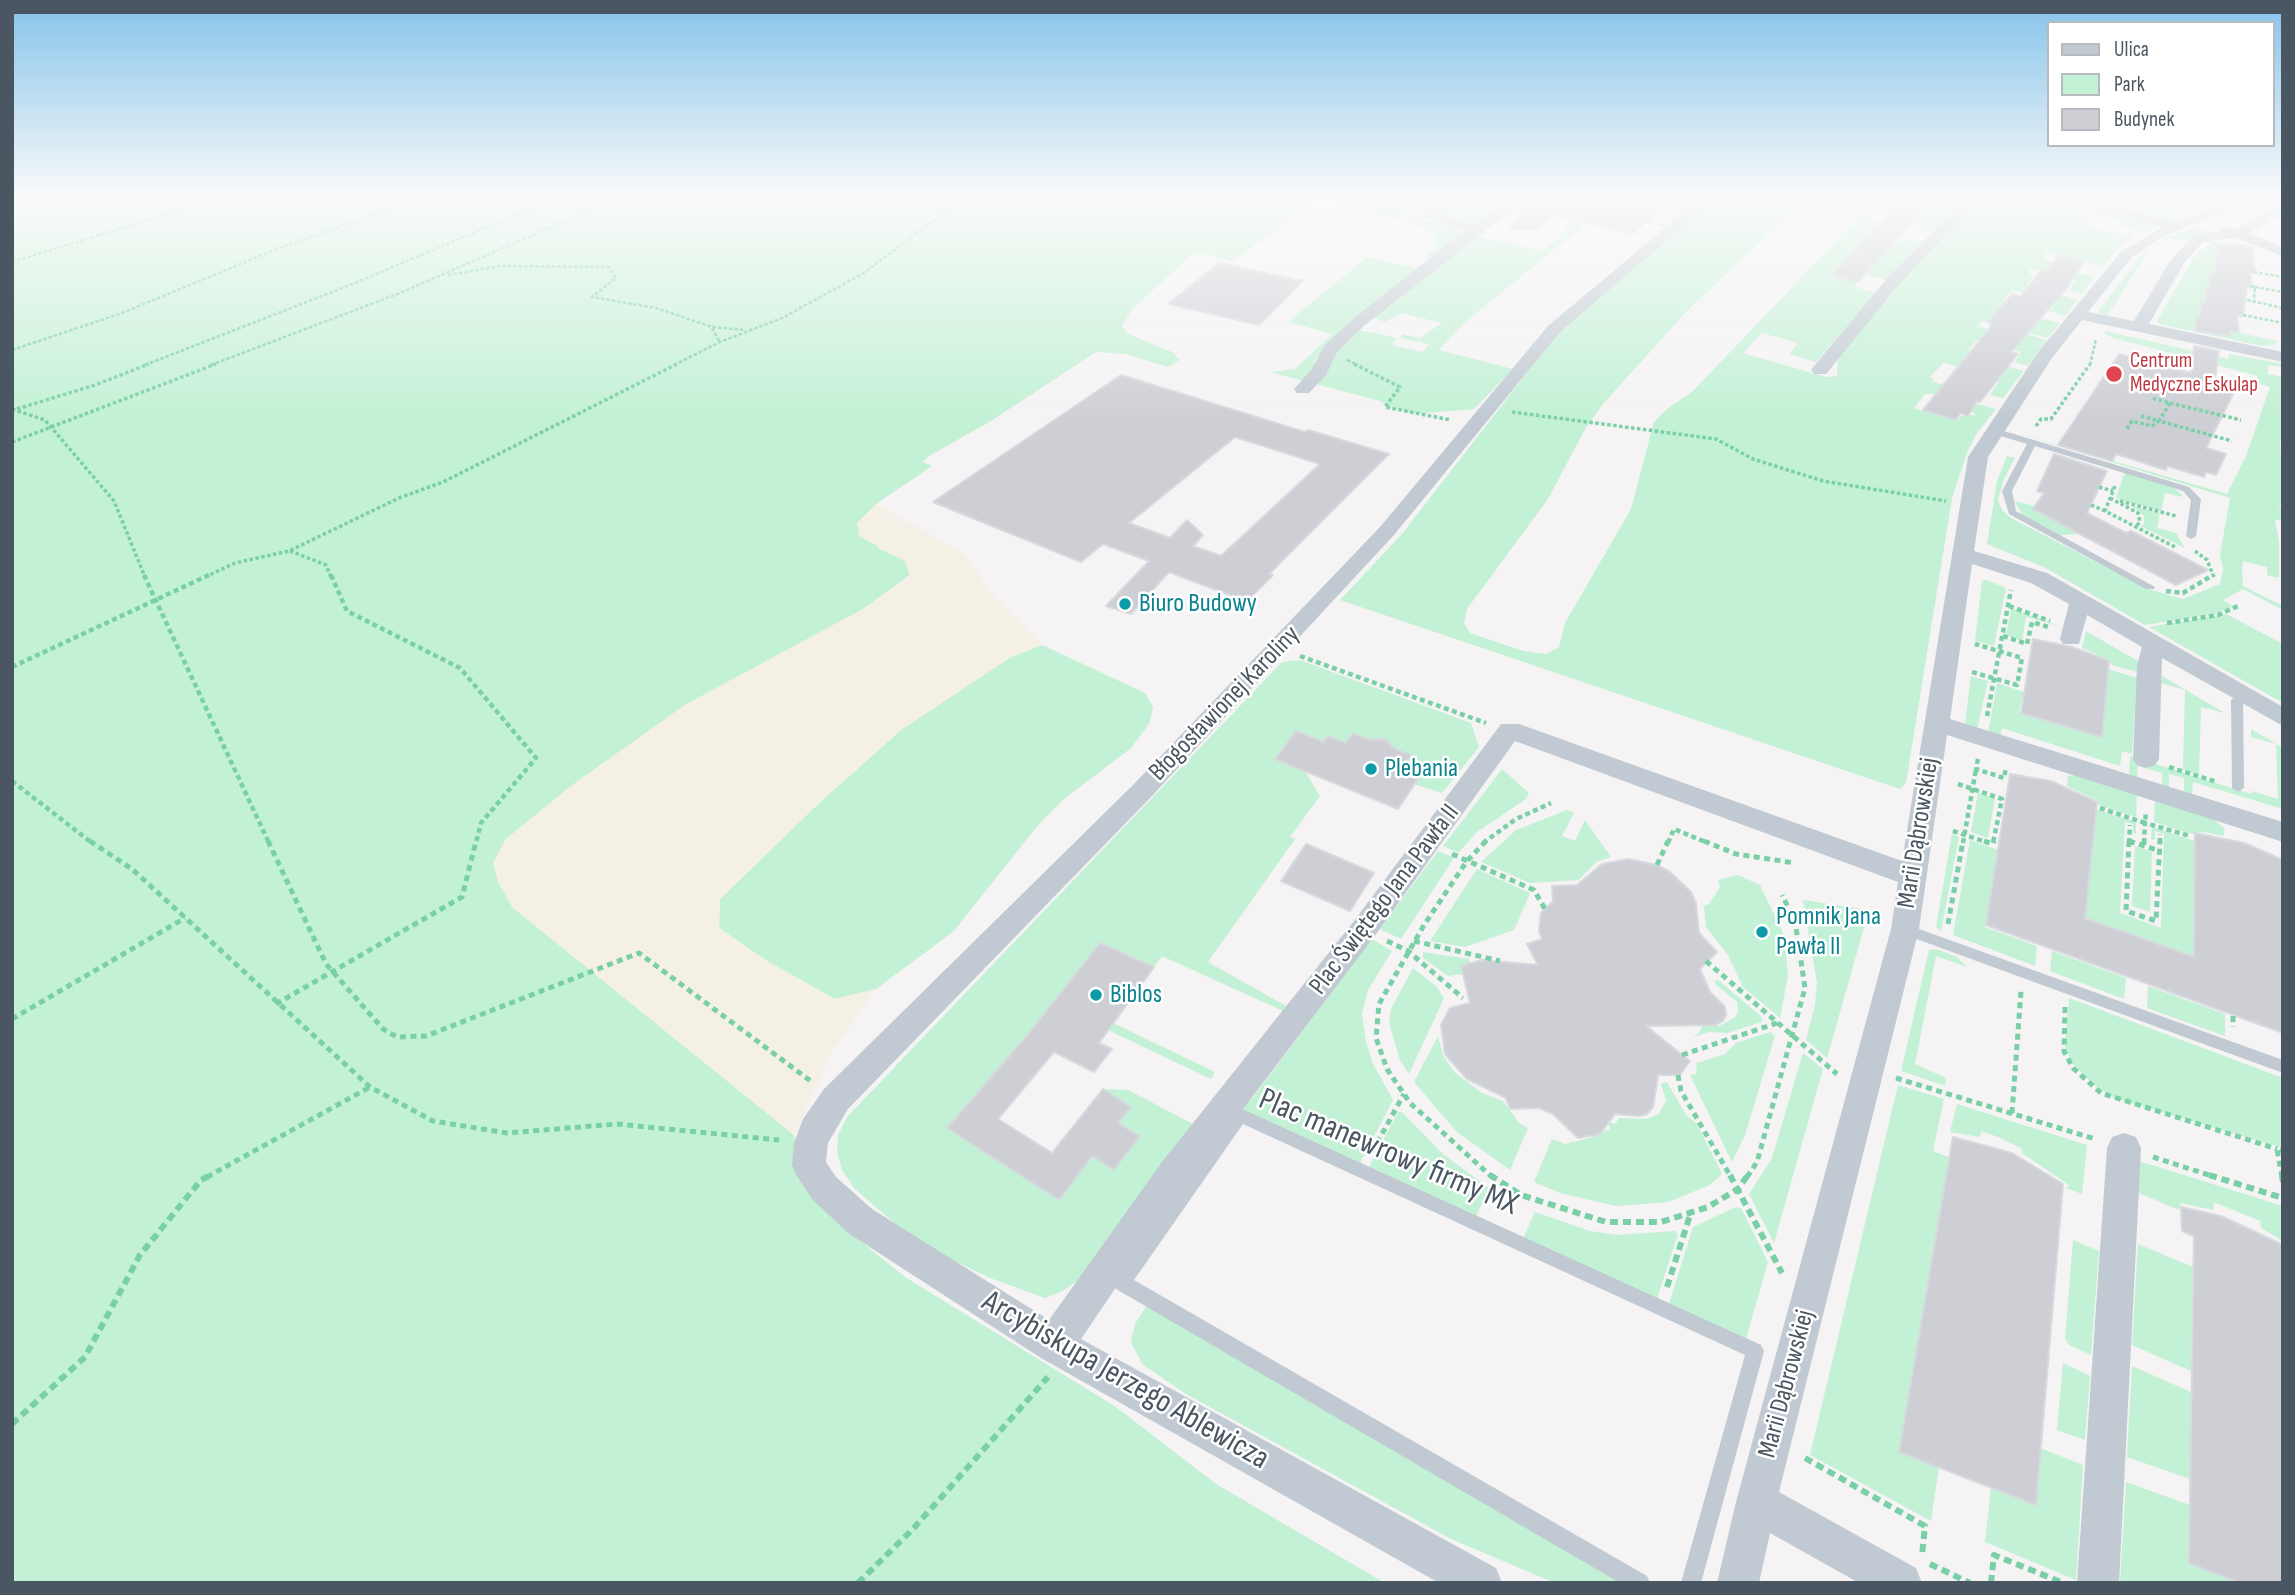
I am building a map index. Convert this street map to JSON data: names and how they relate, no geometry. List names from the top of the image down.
{
  "streets": {
    "street": [
      "Błogosławionej Karoliny",
      "Marii Dąbrowskiej",
      "Plac Świętego Jana Pawła II",
      "Arcybiskupa Jerzego Ablewicza"
    ],
    "lane": ["Plac manewrowy firmy MX"]
  },
  "crossings": [
    ["Błogosławionej Karoliny", "Arcybiskupa Jerzego Ablewicza"],
    ["Plac Świętego Jana Pawła II", "Arcybiskupa Jerzego Ablewicza"]
  ],
  "places": [
    "Centrum Medyczne Eskulap",
    "Biuro Budowy",
    "Plebania",
    "Pomnik Jana Pawła II",
    "Biblos"
  ],
  "legend": ["Ulica", "Park", "Budynek"]
}
